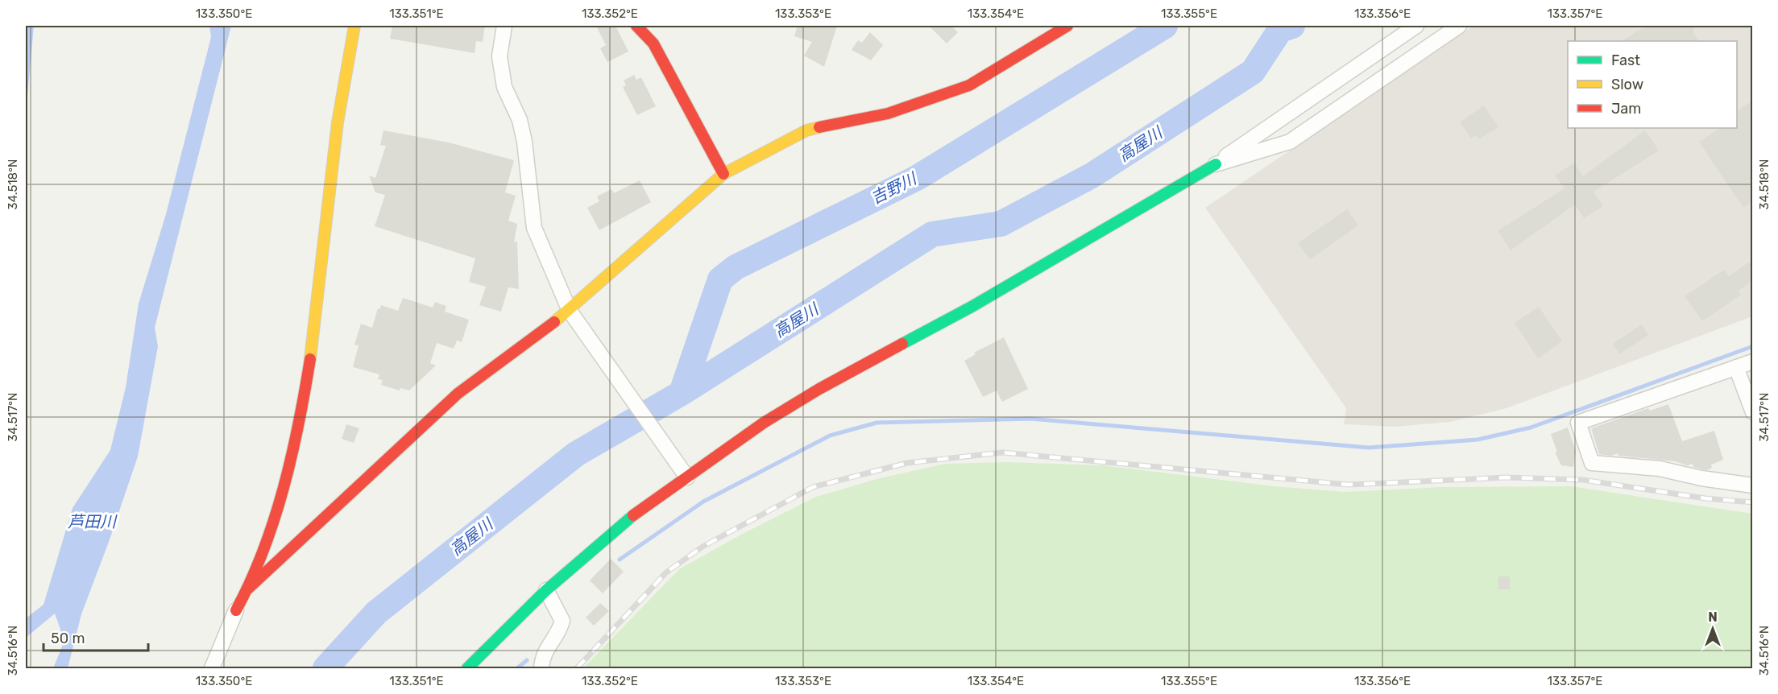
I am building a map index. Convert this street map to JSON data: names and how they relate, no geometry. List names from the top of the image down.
{
  "water": ["高屋川", "吉野川", "芦田川"],
  "legend": ["Fast", "Slow", "Jam"],
  "scale_bar": "50 m",
  "north": "top",
  "coordinates": [
    "133.350°E",
    "133.351°E",
    "133.352°E",
    "133.353°E",
    "133.354°E",
    "133.355°E",
    "133.356°E",
    "133.357°E",
    "34.518°N",
    "34.517°N",
    "34.516°N"
  ]
}
